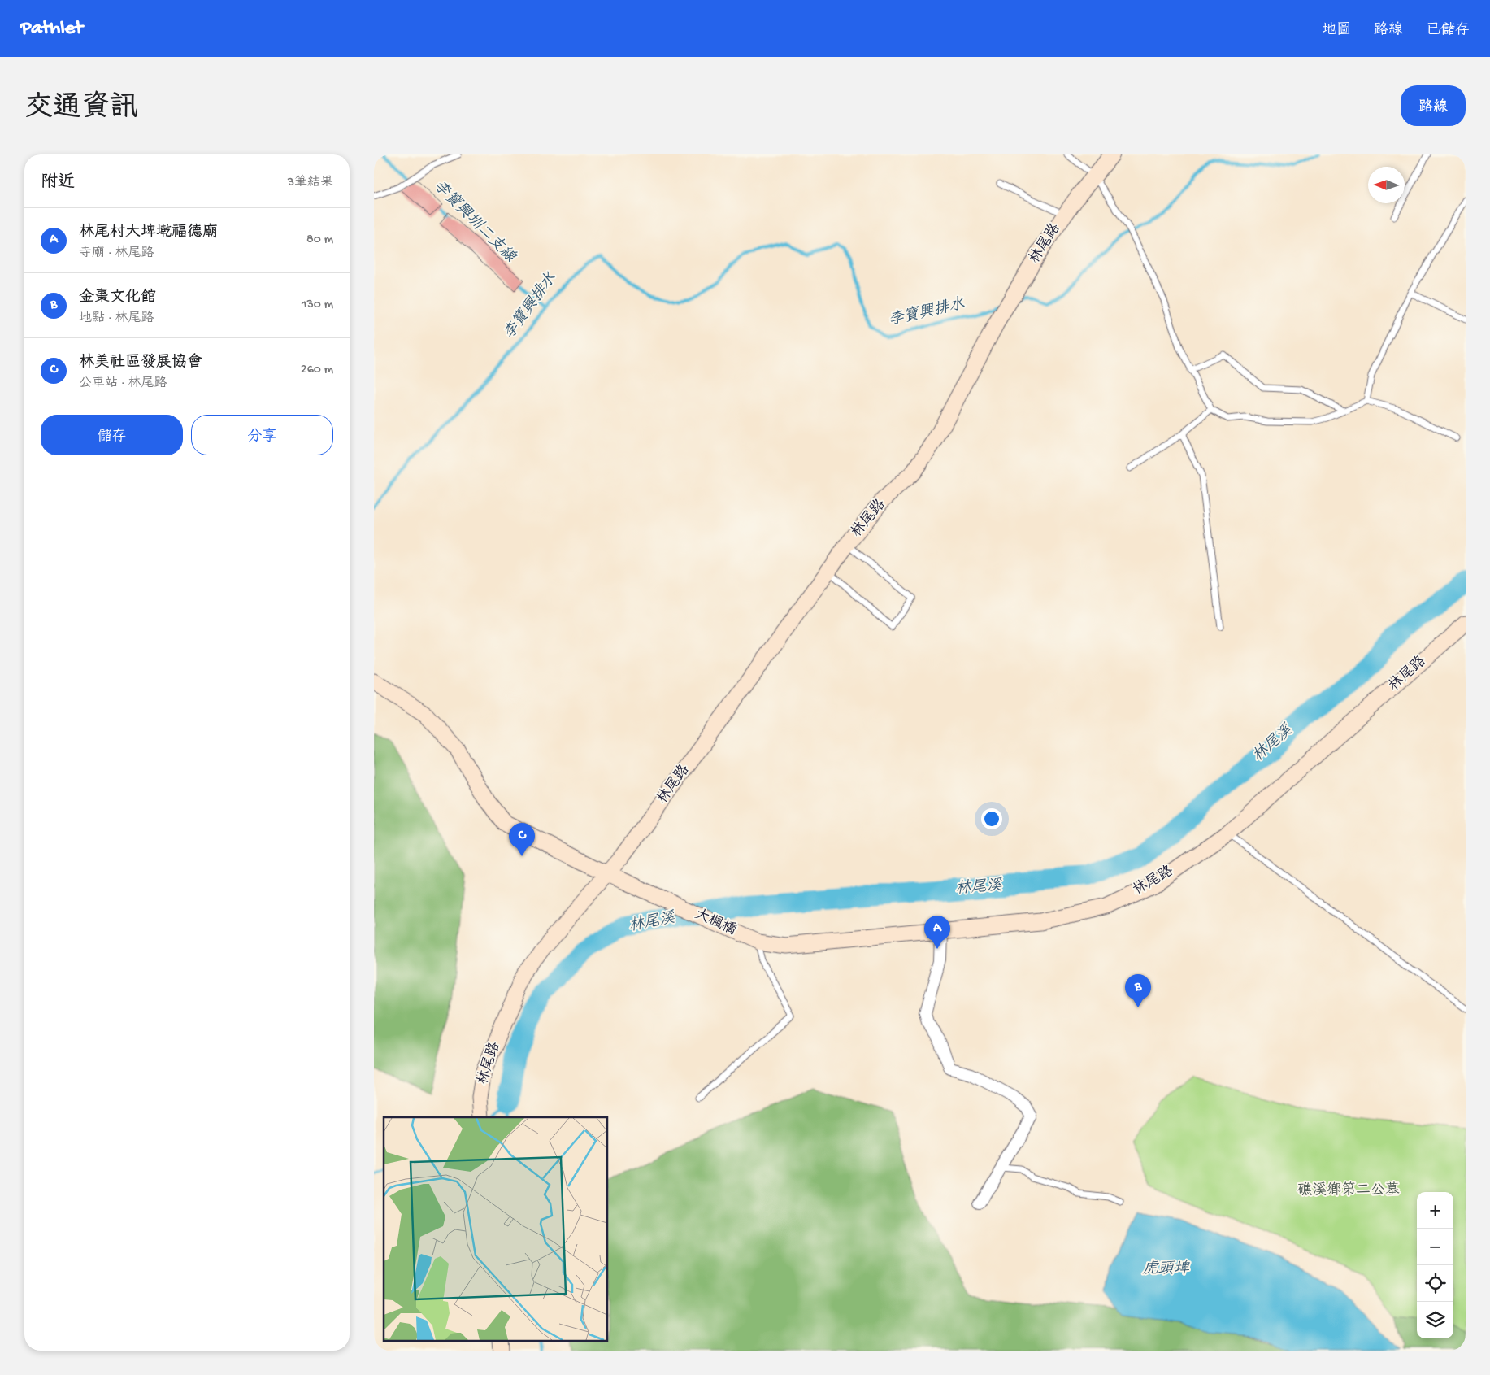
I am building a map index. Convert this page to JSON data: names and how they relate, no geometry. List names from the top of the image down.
{
  "streets": {
    "street": ["林尾路", "大楓橋"]
  },
  "crossings": [
    ["林尾路", "大楓橋"]
  ],
  "water": [
    "李寶興圳二支線",
    "李寶興排水",
    "林尾溪",
    "虎頭埤"
  ],
  "parks": ["礁溪鄉第二公墓"],
  "north": "left",
  "page": {
    "header": "Pathlet",
    "nav": ["地圖", "路線", "已儲存"],
    "title": "交通資訊",
    "buttons": [
      "路線",
      ["儲存", "分享"]
    ],
    "heading": ["附近", "3筆結果"],
    "list": [
      {
        "mark": "A",
        "name": "林尾村大埤墘福德廟",
        "note": "寺廟 · 林尾路",
        "value": "80 m"
      },
      {
        "mark": "B",
        "name": "金棗文化館",
        "note": "地點 · 林尾路",
        "value": "130 m"
      },
      {
        "mark": "C",
        "name": "林美社區發展協會",
        "note": "公車站 · 林尾路",
        "value": "260 m"
      }
    ],
    "pins": ["C", "A", "B"],
    "map_buttons": ["+", "−"]
  }
}
